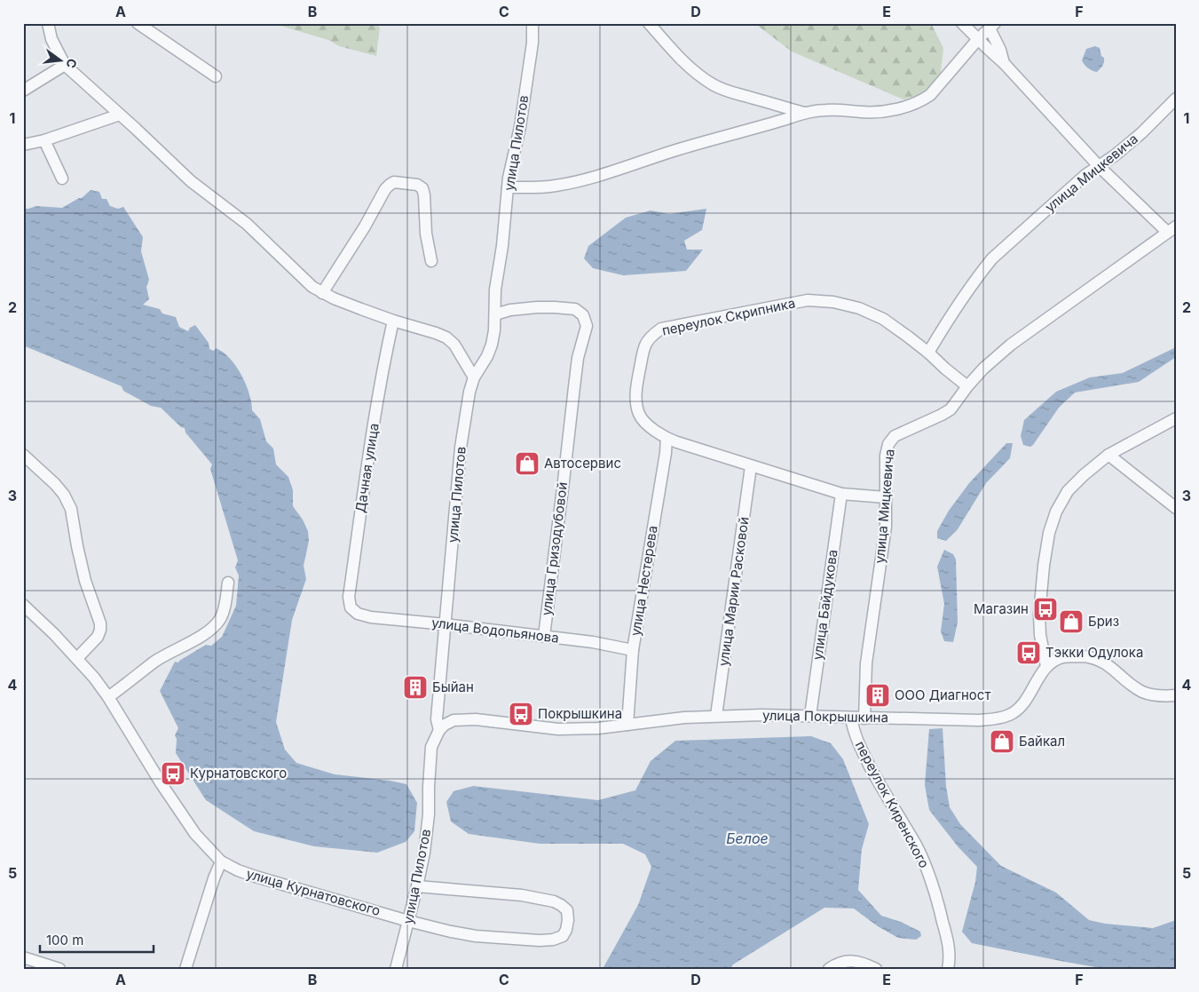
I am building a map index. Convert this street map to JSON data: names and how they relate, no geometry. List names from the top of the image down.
{
  "streets": {
    "street": [
      "улица Пилотов",
      "улица Мицкевича",
      "переулок Скрипника",
      "Дачная улица",
      "улица Гризодубовой",
      "улица Нестерева",
      "улица Марии Расковой",
      "улица Байдукова",
      "улица Водопьянова",
      "улица Покрышкина",
      "переулок Киренского",
      "улица Курнатовского"
    ]
  },
  "crossings": [
    ["улица Пилотов", "улица Гризодубовой"],
    ["улица Пилотов", "улица Водопьянова"],
    ["улица Пилотов", "улица Покрышкина"],
    ["улица Пилотов", "улица Курнатовского"],
    ["улица Мицкевича", "переулок Скрипника"],
    ["улица Мицкевича", "улица Покрышкина"],
    ["переулок Скрипника", "улица Нестерева"],
    ["переулок Скрипника", "улица Марии Расковой"],
    ["переулок Скрипника", "улица Байдукова"],
    ["Дачная улица", "улица Водопьянова"],
    ["улица Гризодубовой", "улица Водопьянова"],
    ["улица Нестерева", "улица Водопьянова"],
    ["улица Нестерева", "улица Покрышкина"],
    ["улица Марии Расковой", "улица Покрышкина"],
    ["улица Байдукова", "улица Покрышкина"],
    ["улица Покрышкина", "переулок Киренского"]
  ],
  "water": ["Белое"],
  "places": {
    "shop": ["Автосервис", "Бриз", "Байкал"],
    "bus stop": [
      "Магазин",
      "Тэкки Одулока",
      "Покрышкина",
      "Курнатовского"
    ],
    "building": ["Быйан", "ООО Диагност"]
  },
  "scale_bar": "100 m",
  "north": "right",
  "grid": {
    "columns": [
      "A",
      "B",
      "C",
      "D",
      "E",
      "F"
    ],
    "rows": [
      "1",
      "2",
      "3",
      "4",
      "5"
    ]
  }
}
